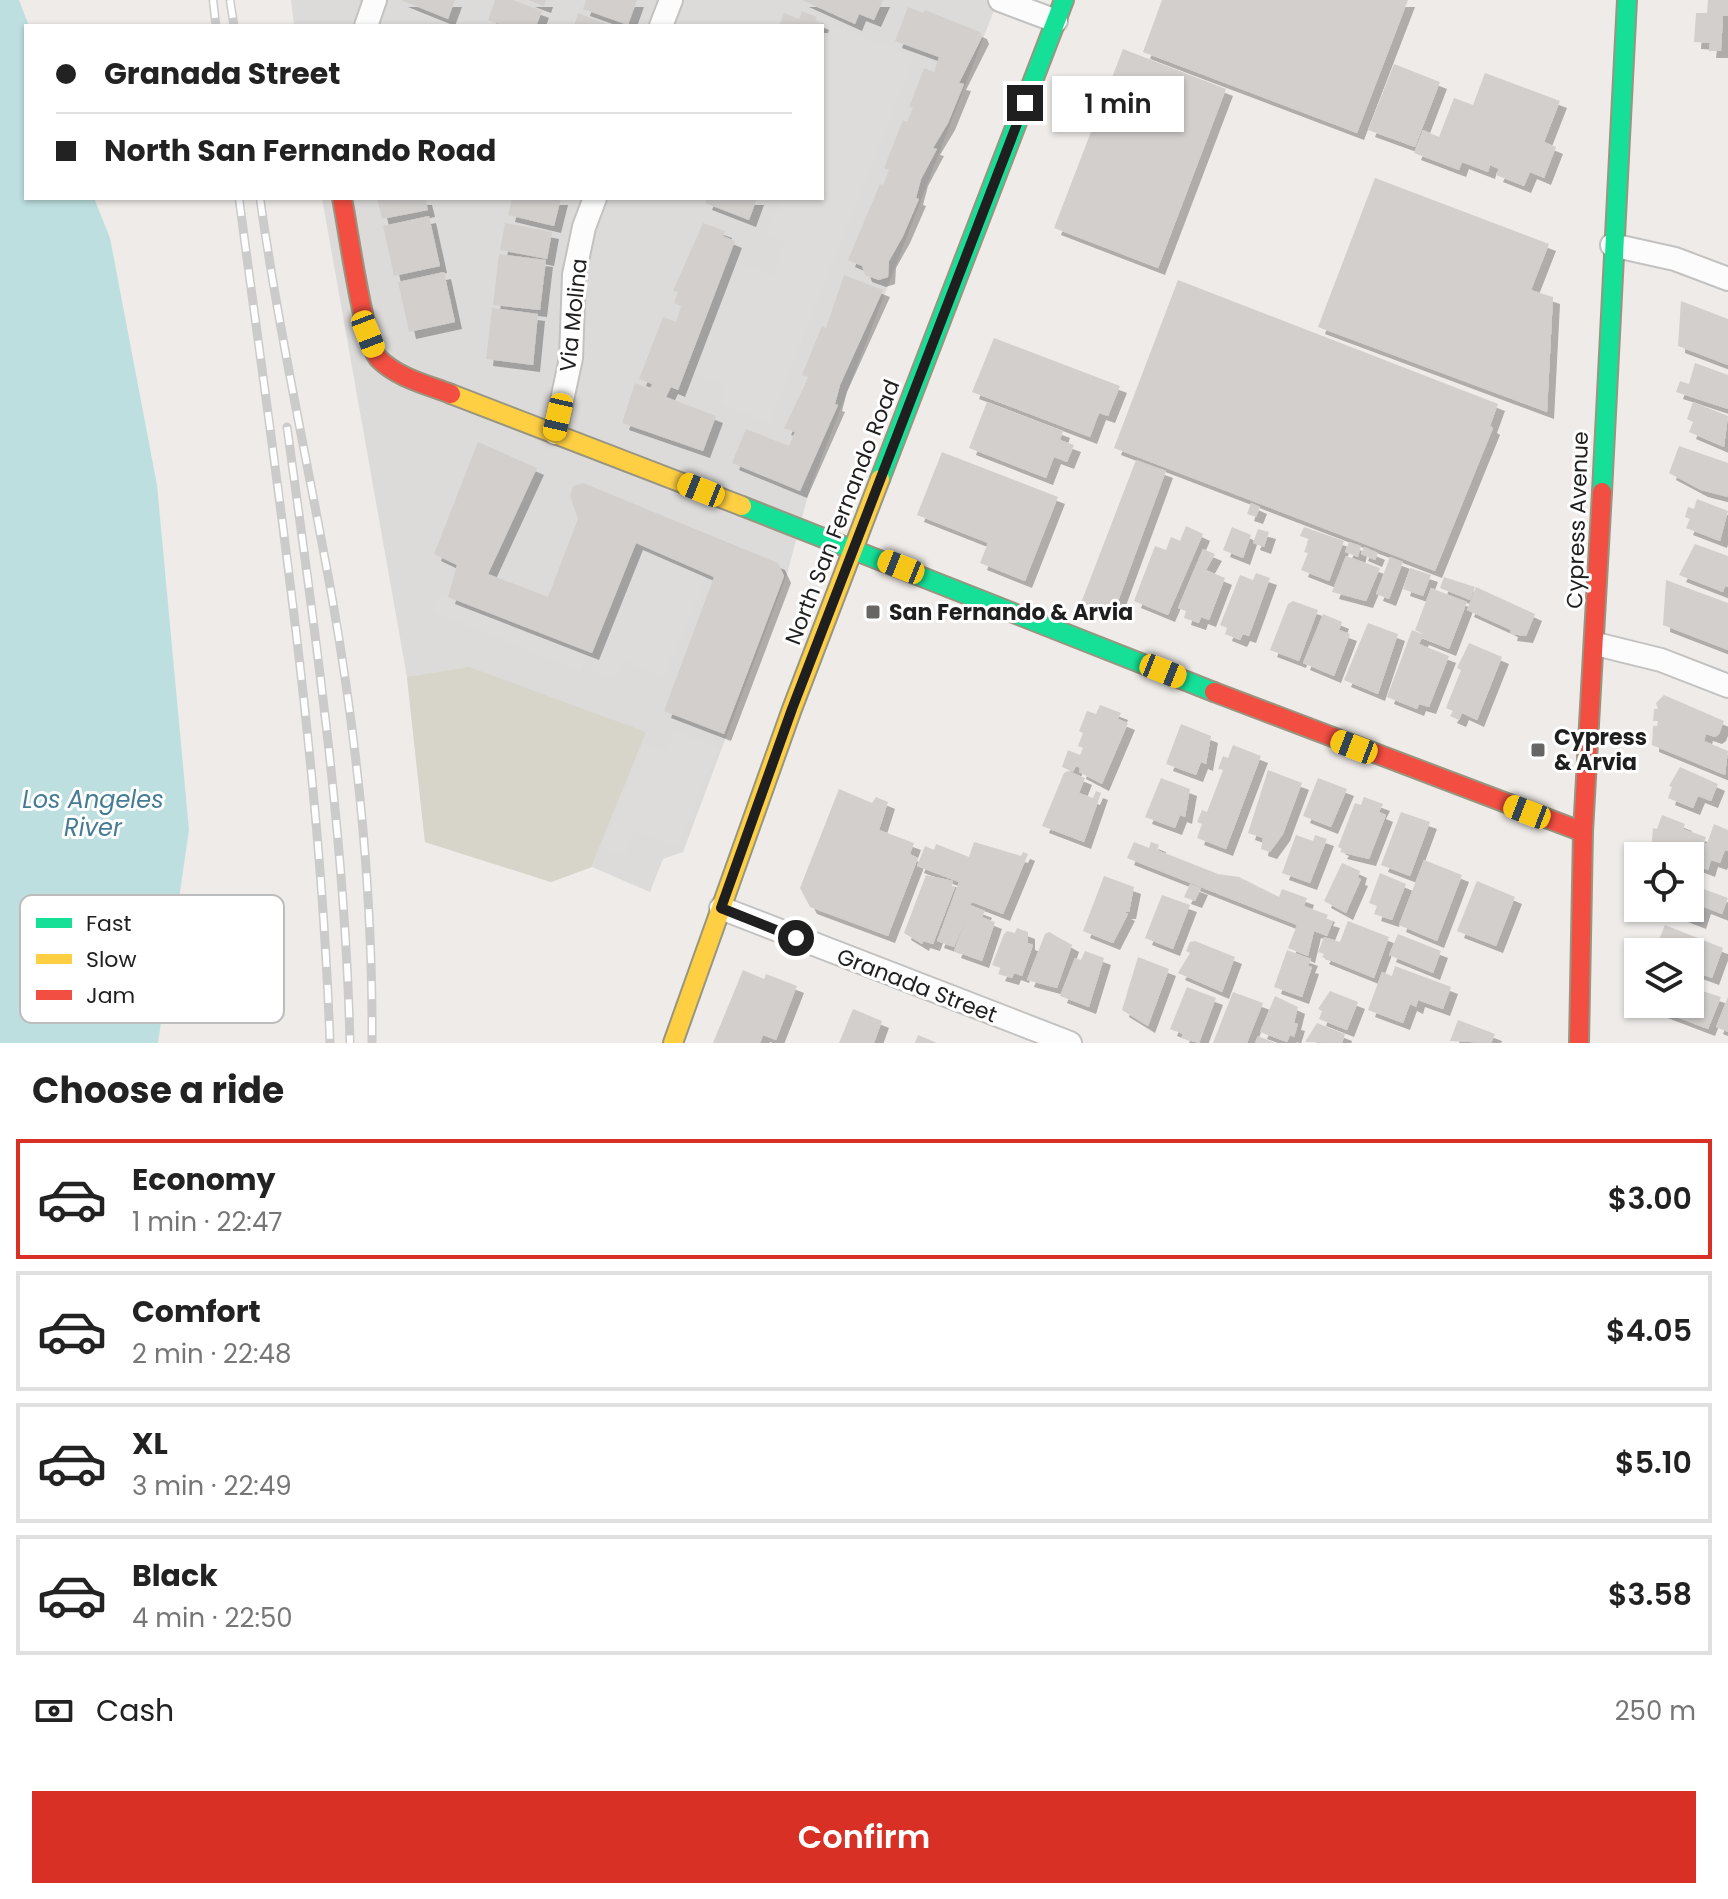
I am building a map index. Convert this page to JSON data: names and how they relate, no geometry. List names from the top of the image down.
{
  "streets": {
    "street": [
      "Via Molina",
      "North San Fernando Road",
      "Cypress Avenue",
      "Granada Street"
    ]
  },
  "crossings": [
    ["North San Fernando Road", "Granada Street"]
  ],
  "water": ["Los Angeles River"],
  "places": {
    "transit": ["San Fernando & Arvia", "Cypress & Arvia"]
  },
  "legend": ["Fast", "Slow", "Jam"],
  "page": {
    "banner": ["Granada Street", "North San Fernando Road"],
    "bubble": "1 min",
    "heading": "Choose a ride",
    "list": [
      {
        "name": "Economy",
        "note": "1 min · 22:47",
        "value": "$3.00"
      },
      {
        "name": "Comfort",
        "note": "2 min · 22:48",
        "value": "$4.05"
      },
      {
        "name": "XL",
        "note": "3 min · 22:49",
        "value": "$5.10"
      },
      {
        "name": "Black",
        "note": "4 min · 22:50",
        "value": "$3.58"
      }
    ],
    "pay": ["Cash", "250 m"],
    "buttons": "Confirm"
  }
}
